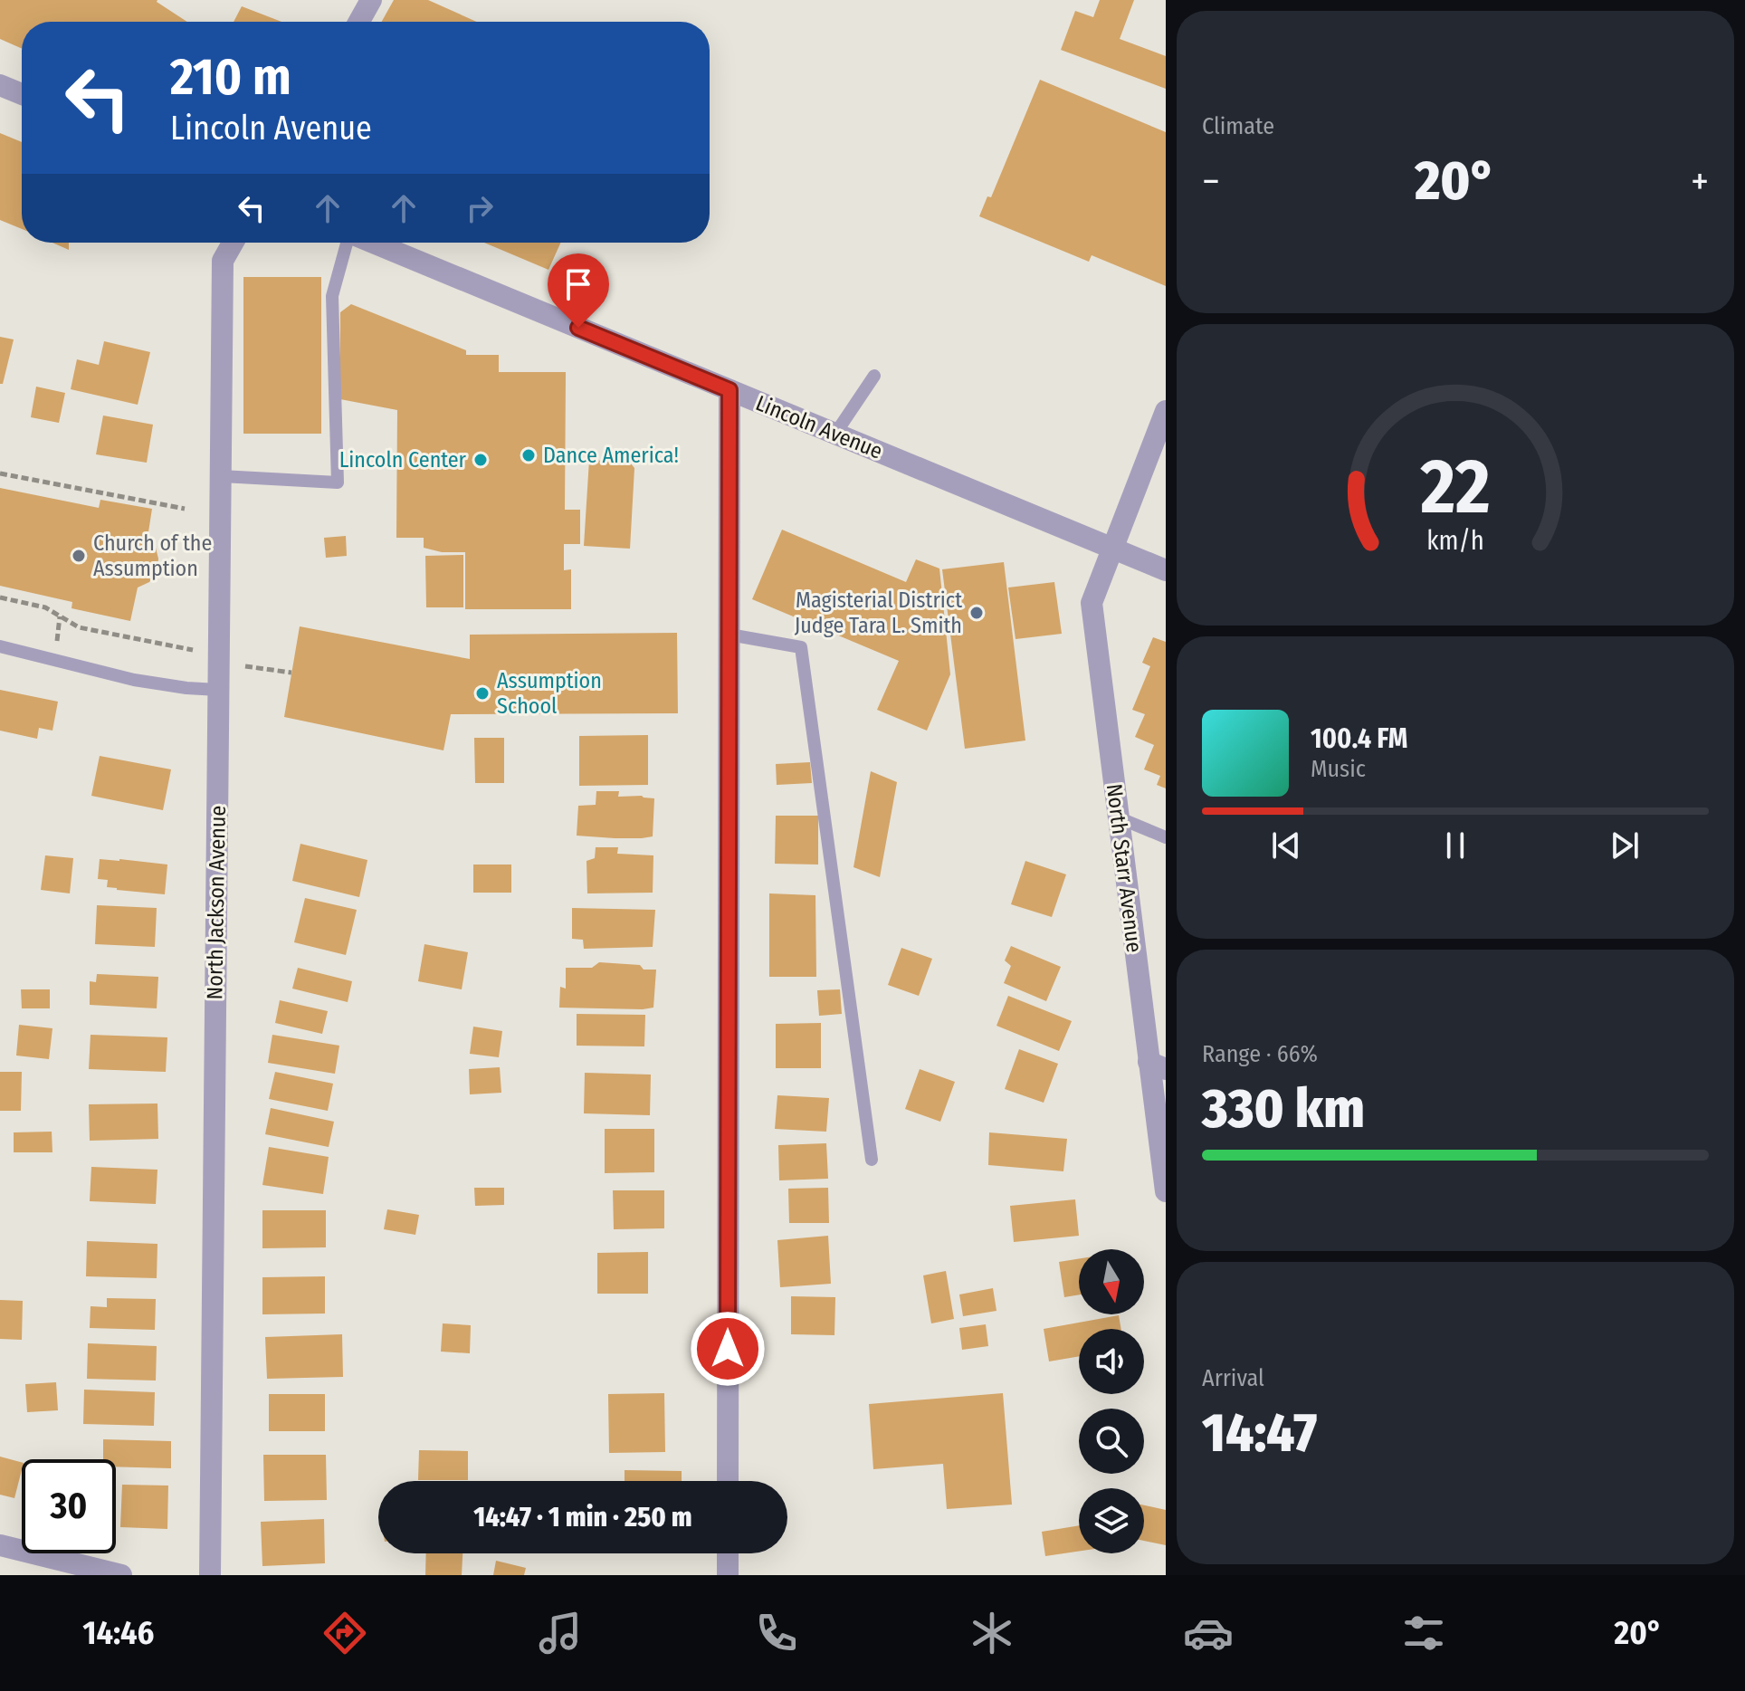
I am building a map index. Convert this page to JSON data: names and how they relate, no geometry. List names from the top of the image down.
{
  "streets": {
    "street": ["Lincoln Avenue", "North Starr Avenue", "North Jackson Avenue"]
  },
  "crossings": [
    ["Lincoln Avenue", "North Starr Avenue"]
  ],
  "places": [
    "Dance America!",
    "Lincoln Center",
    "Church of the Assumption",
    "Magisterial District Judge Tara L. Smith",
    "Assumption School"
  ],
  "north": "bottom",
  "page": {
    "tile": [
      "Climate",
      ["Range · 66%", "330 km"],
      ["Arrival", "14:47"]
    ],
    "turn": ["210 m", "Lincoln Avenue"],
    "heat": ["−", "20°", "+"],
    "song": ["100.4 FM", "Music"],
    "limit": "30",
    "trip": "14:47 · 1 min · 250 m",
    "tabs": ["14:46", "20°"],
    "gauge": ["22", "km/h"]
  }
}
